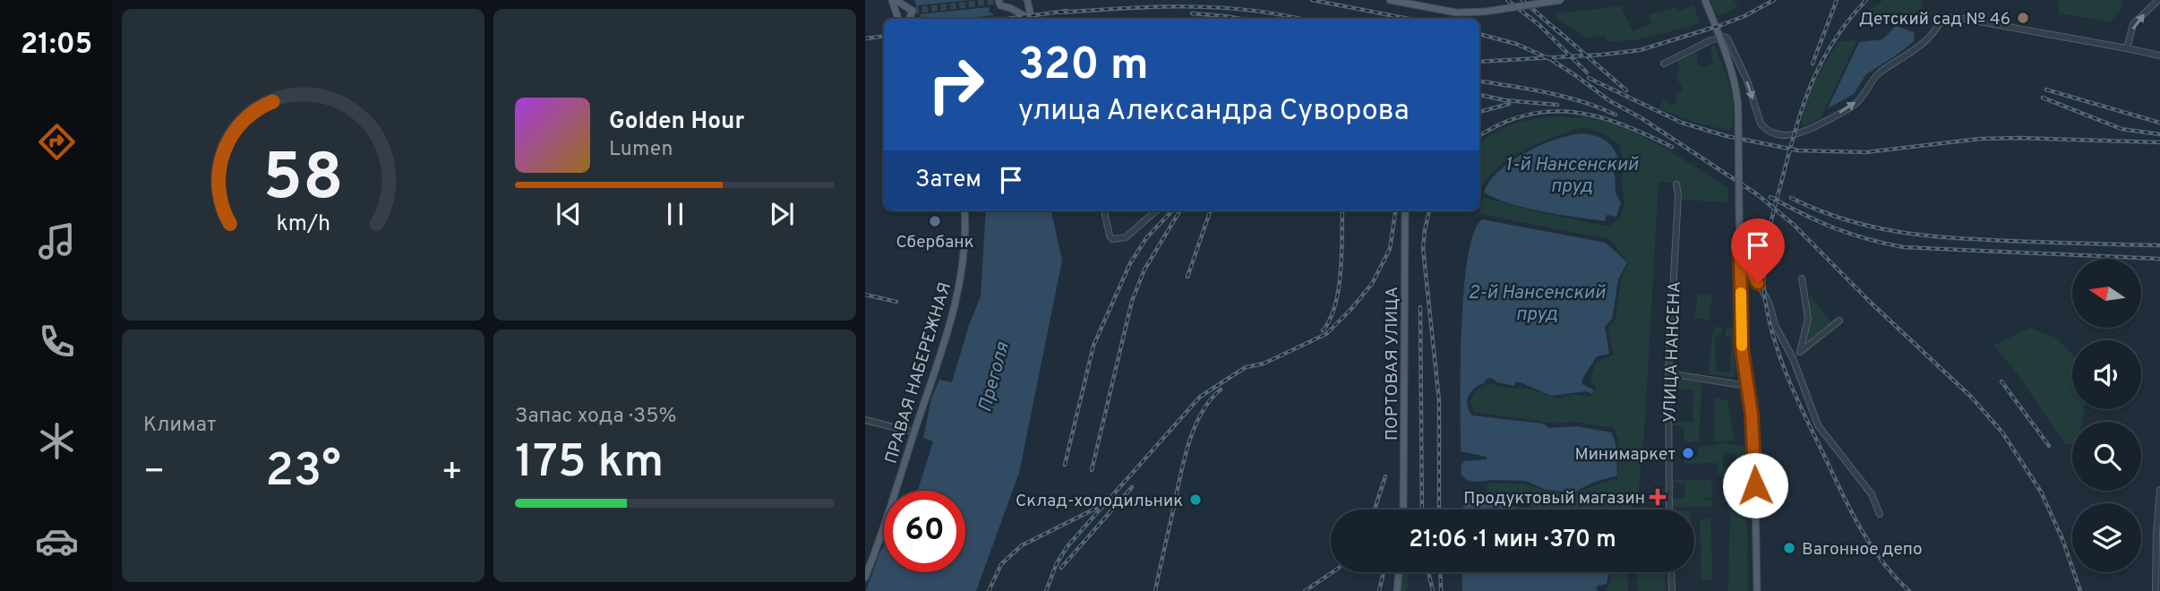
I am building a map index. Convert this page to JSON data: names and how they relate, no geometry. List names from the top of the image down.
{
  "streets": {
    "main road": ["ПОРТОВАЯ УЛИЦА", "ПРАВАЯ НАБЕРЕЖНАЯ"],
    "street": ["УЛИЦА НАНСЕНА"]
  },
  "water": ["1-й Нансенский пруд", "2-й Нансенский пруд", "Преголя"],
  "places": {
    "other": [
      "Детский сад № 46",
      "Сбербанк",
      "Минимаркет",
      "Склад-холодильник",
      "Вагонное депо"
    ],
    "health": ["Продуктовый магазин"]
  },
  "north": "left",
  "page": {
    "tabs": "21:05",
    "turn": ["320 m", "улица Александра Суворова"],
    "song": ["Golden Hour", "Lumen"],
    "then": "Затем",
    "tile": [
      "Климат",
      ["Запас хода · 35%", "175 km"]
    ],
    "heat": ["−", "23°", "+"],
    "limit": "60",
    "trip": "21:06 · 1 мин · 370 m",
    "gauge": ["58", "km/h"]
  }
}
